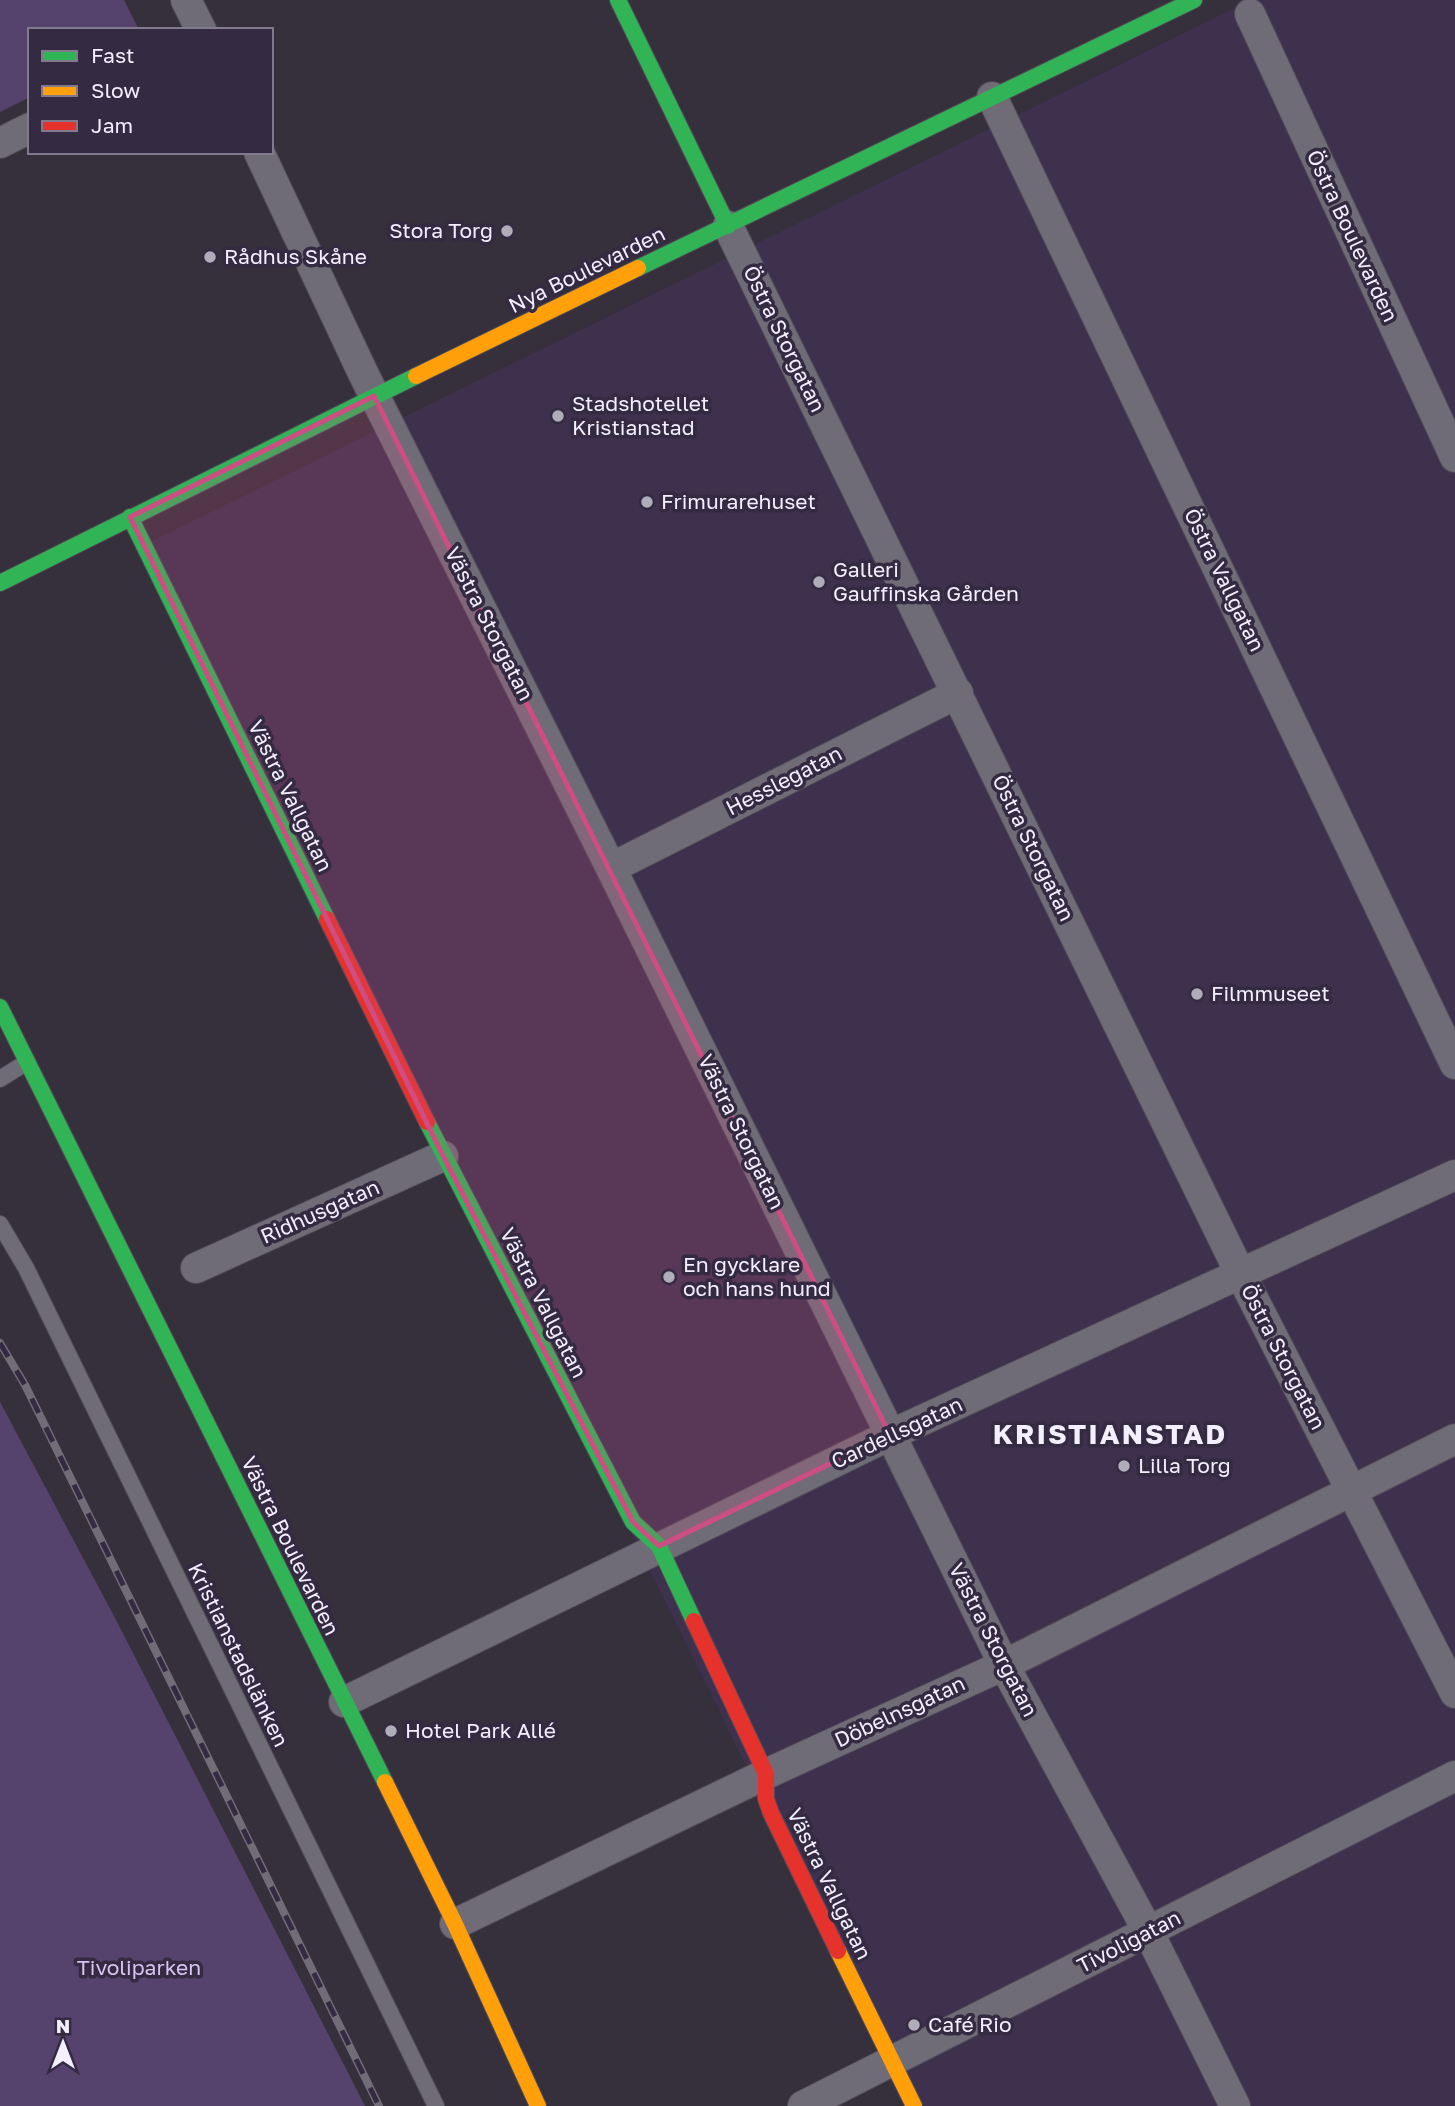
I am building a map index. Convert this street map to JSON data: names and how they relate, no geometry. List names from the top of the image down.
{
  "streets": {
    "street": [
      "Östra Boulevarden",
      "Nya Boulevarden",
      "Östra Storgatan",
      "Östra Vallgatan",
      "Västra Storgatan",
      "Hesslegatan",
      "Västra Vallgatan",
      "Ridhusgatan",
      "Cardellsgatan",
      "Västra Boulevarden",
      "Döbelnsgatan",
      "Tivoligatan"
    ],
    "lane": ["Kristianstadslänken"]
  },
  "crossings": [
    ["Nya Boulevarden", "Östra Storgatan"],
    ["Nya Boulevarden", "Östra Vallgatan"],
    ["Nya Boulevarden", "Västra Storgatan"],
    ["Nya Boulevarden", "Västra Vallgatan"],
    ["Östra Storgatan", "Hesslegatan"],
    ["Östra Storgatan", "Cardellsgatan"],
    ["Östra Storgatan", "Döbelnsgatan"],
    ["Västra Storgatan", "Hesslegatan"],
    ["Västra Storgatan", "Cardellsgatan"],
    ["Västra Storgatan", "Döbelnsgatan"],
    ["Västra Storgatan", "Tivoligatan"],
    ["Västra Vallgatan", "Ridhusgatan"],
    ["Västra Vallgatan", "Cardellsgatan"],
    ["Västra Vallgatan", "Döbelnsgatan"],
    ["Västra Vallgatan", "Tivoligatan"],
    ["Cardellsgatan", "Västra Boulevarden"],
    ["Västra Boulevarden", "Döbelnsgatan"]
  ],
  "districts": ["KRISTIANSTAD"],
  "parks": ["Tivoliparken"],
  "places": [
    "Stora Torg",
    "Rådhus Skåne",
    "Stadshotellet Kristianstad",
    "Frimurarehuset",
    "Galleri Gauffinska Gården",
    "Filmmuseet",
    "En gycklare och hans hund",
    "Lilla Torg",
    "Hotel Park Allé",
    "Café Rio"
  ],
  "legend": ["Fast", "Slow", "Jam"],
  "north": "top"
}
